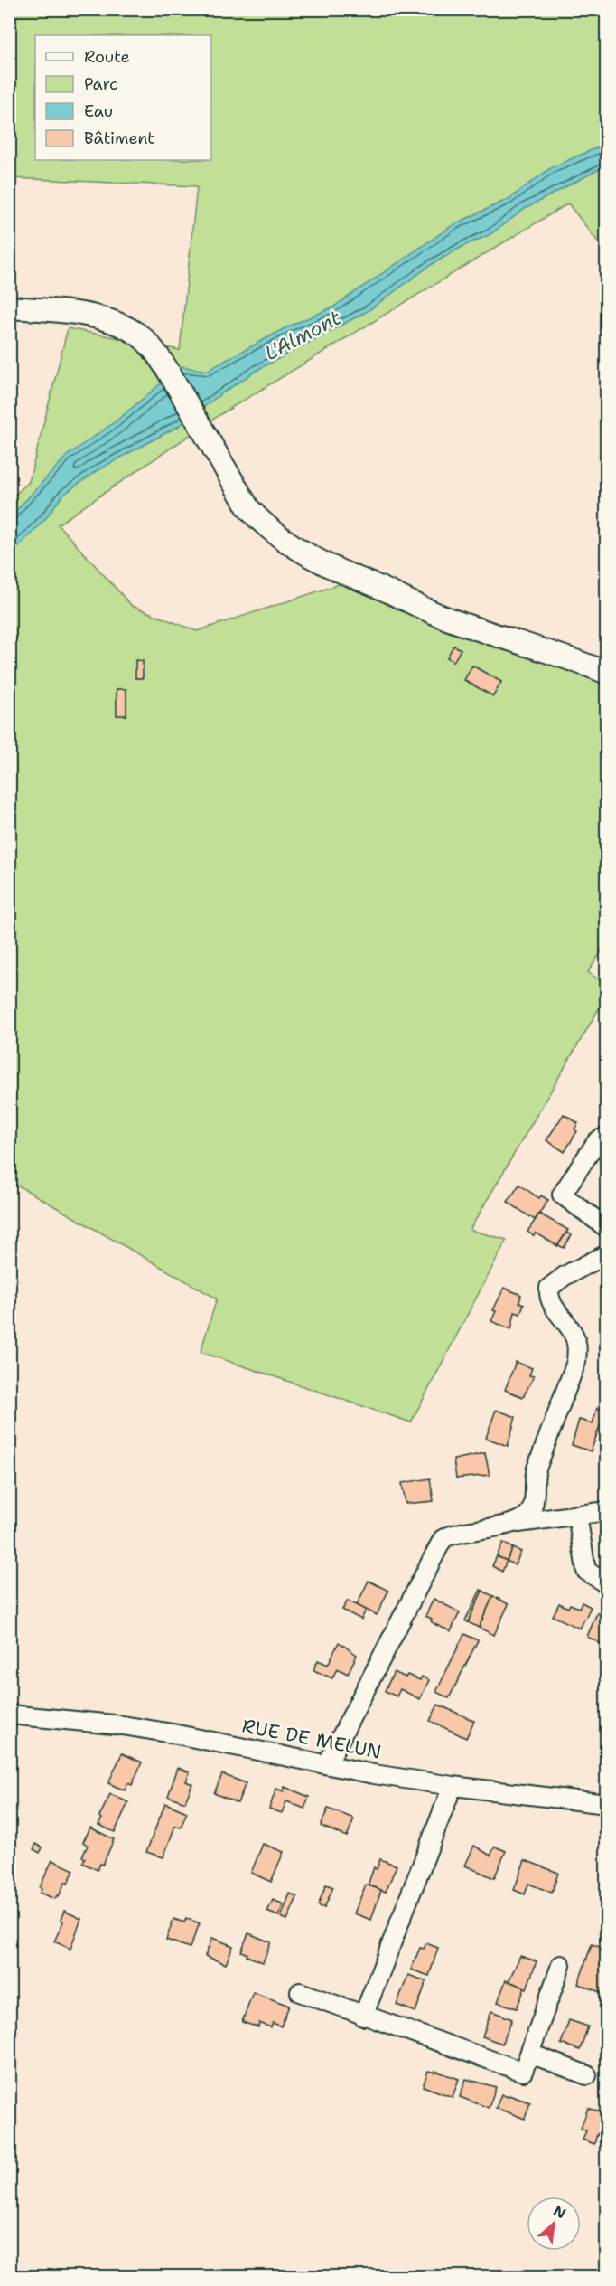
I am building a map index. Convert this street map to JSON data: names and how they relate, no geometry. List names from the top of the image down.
{
  "streets": {
    "street": ["RUE DE MELUN"]
  },
  "water": ["L'Almont"],
  "legend": [
    "Route",
    "Parc",
    "Eau",
    "Bâtiment"
  ],
  "north": "top right"
}
